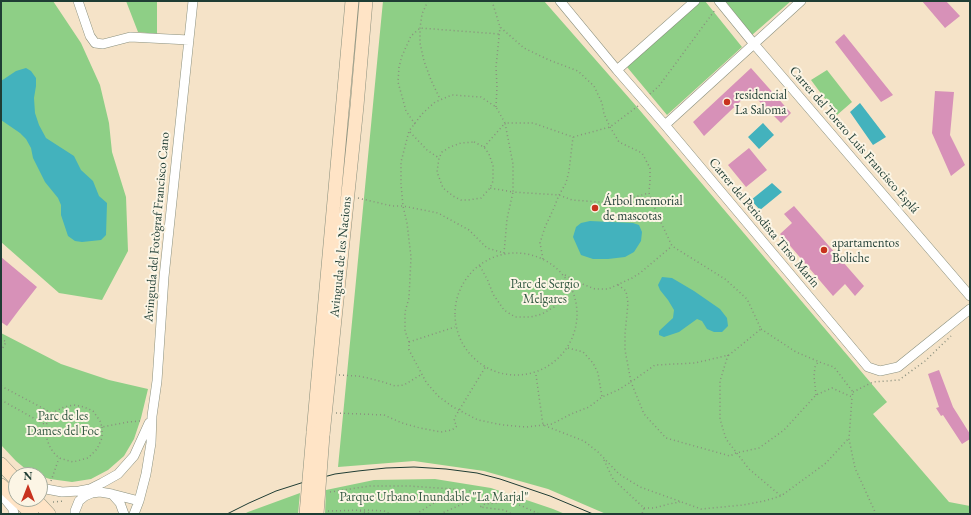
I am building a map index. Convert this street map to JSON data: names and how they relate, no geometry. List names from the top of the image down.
{
  "streets": {
    "street": [
      "Carrer del Torero Luis Francisco Esplá",
      "Carrer del Periodista Tirso Marín",
      "Avinguda del Fotògraf Francisco Cano",
      "Avinguda de les Nacions"
    ]
  },
  "parks": ["Parc de Sergio Melgares", "Parc de les Dames del Foc", "Parque Urbano Inundable \"La Marjal\""],
  "places": ["residencial La Saloma", "Árbol memorial de mascotas", "apartamentos Boliche"],
  "north": "top"
}
